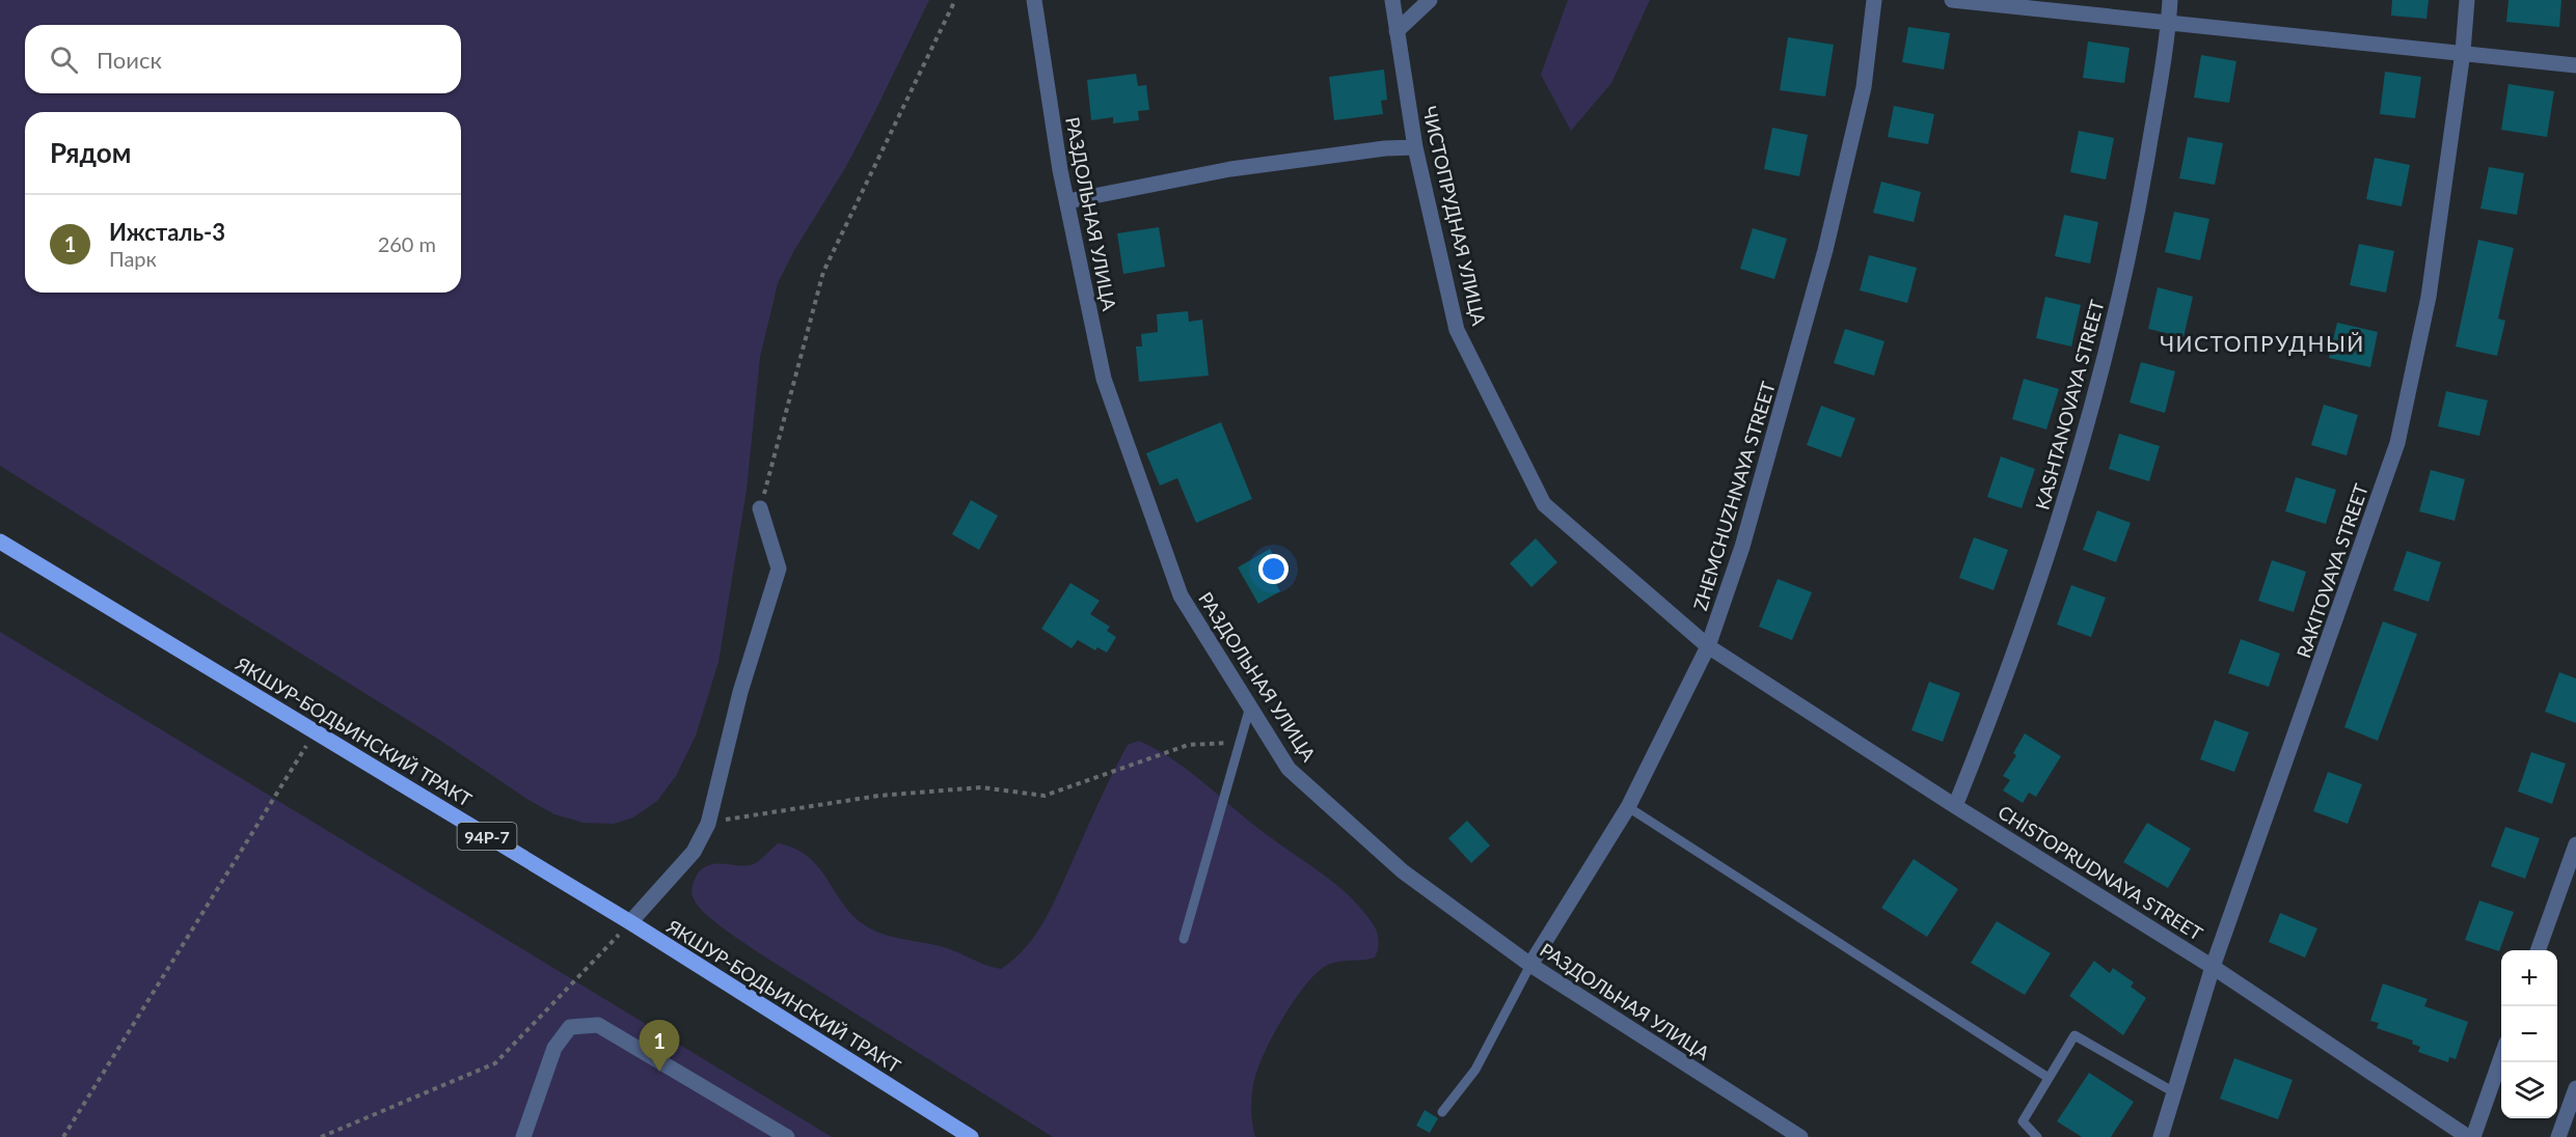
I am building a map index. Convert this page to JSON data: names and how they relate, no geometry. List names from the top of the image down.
{
  "streets": {
    "main road": ["ЯКШУР-БОДЬИНСКИЙ ТРАКТ", "94Р-7"],
    "street": [
      "РАЗДОЛЬНАЯ УЛИЦА",
      "ЧИСТОПРУДНАЯ УЛИЦА",
      "KASHTANOVAYA STREET",
      "ZHEMCHUZHNAYA STREET",
      "RAKITOVAYA STREET",
      "CHISTOPRUDNAYA STREET"
    ]
  },
  "crossings": [
    ["РАЗДОЛЬНАЯ УЛИЦА", "ZHEMCHUZHNAYA STREET"],
    ["ЧИСТОПРУДНАЯ УЛИЦА", "ZHEMCHUZHNAYA STREET"],
    ["ЧИСТОПРУДНАЯ УЛИЦА", "CHISTOPRUDNAYA STREET"],
    ["KASHTANOVAYA STREET", "CHISTOPRUDNAYA STREET"],
    ["ZHEMCHUZHNAYA STREET", "CHISTOPRUDNAYA STREET"],
    ["RAKITOVAYA STREET", "CHISTOPRUDNAYA STREET"]
  ],
  "districts": ["ЧИСТОПРУДНЫЙ"],
  "page": {
    "search": "Поиск",
    "heading": "Рядом",
    "list": [
      {
        "mark": "1",
        "name": "Ижсталь-3",
        "note": "Парк",
        "value": "260 m"
      }
    ],
    "map_buttons": ["+", "−"],
    "pins": "1"
  }
}
